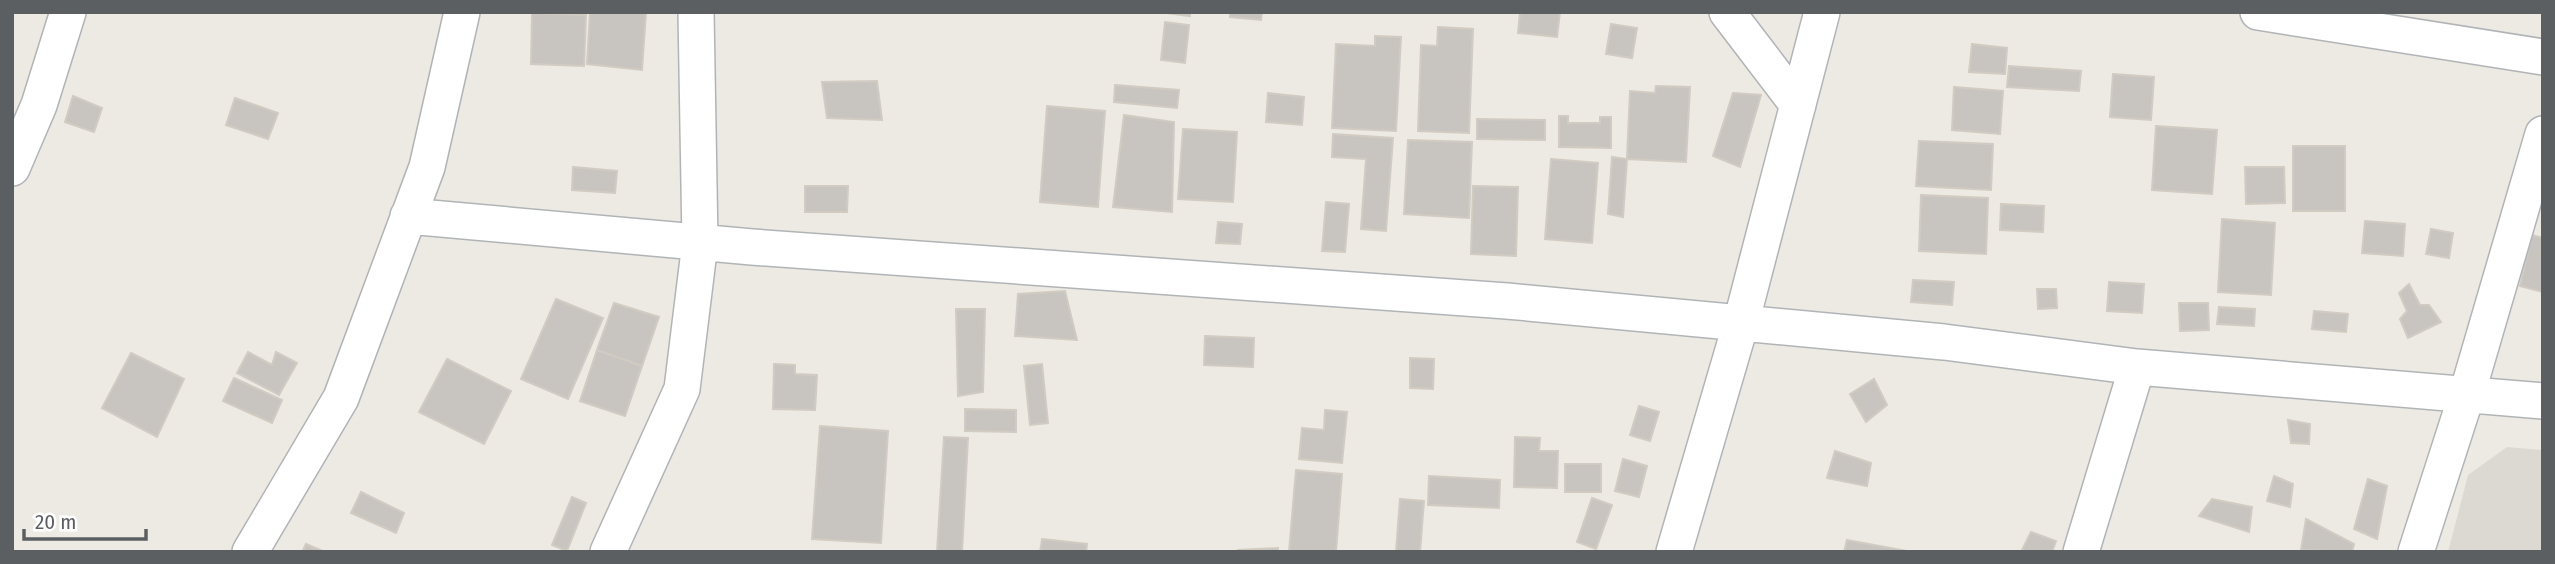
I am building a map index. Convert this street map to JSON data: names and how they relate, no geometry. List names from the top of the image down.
{
  "scale_bar": "20 m"
}
